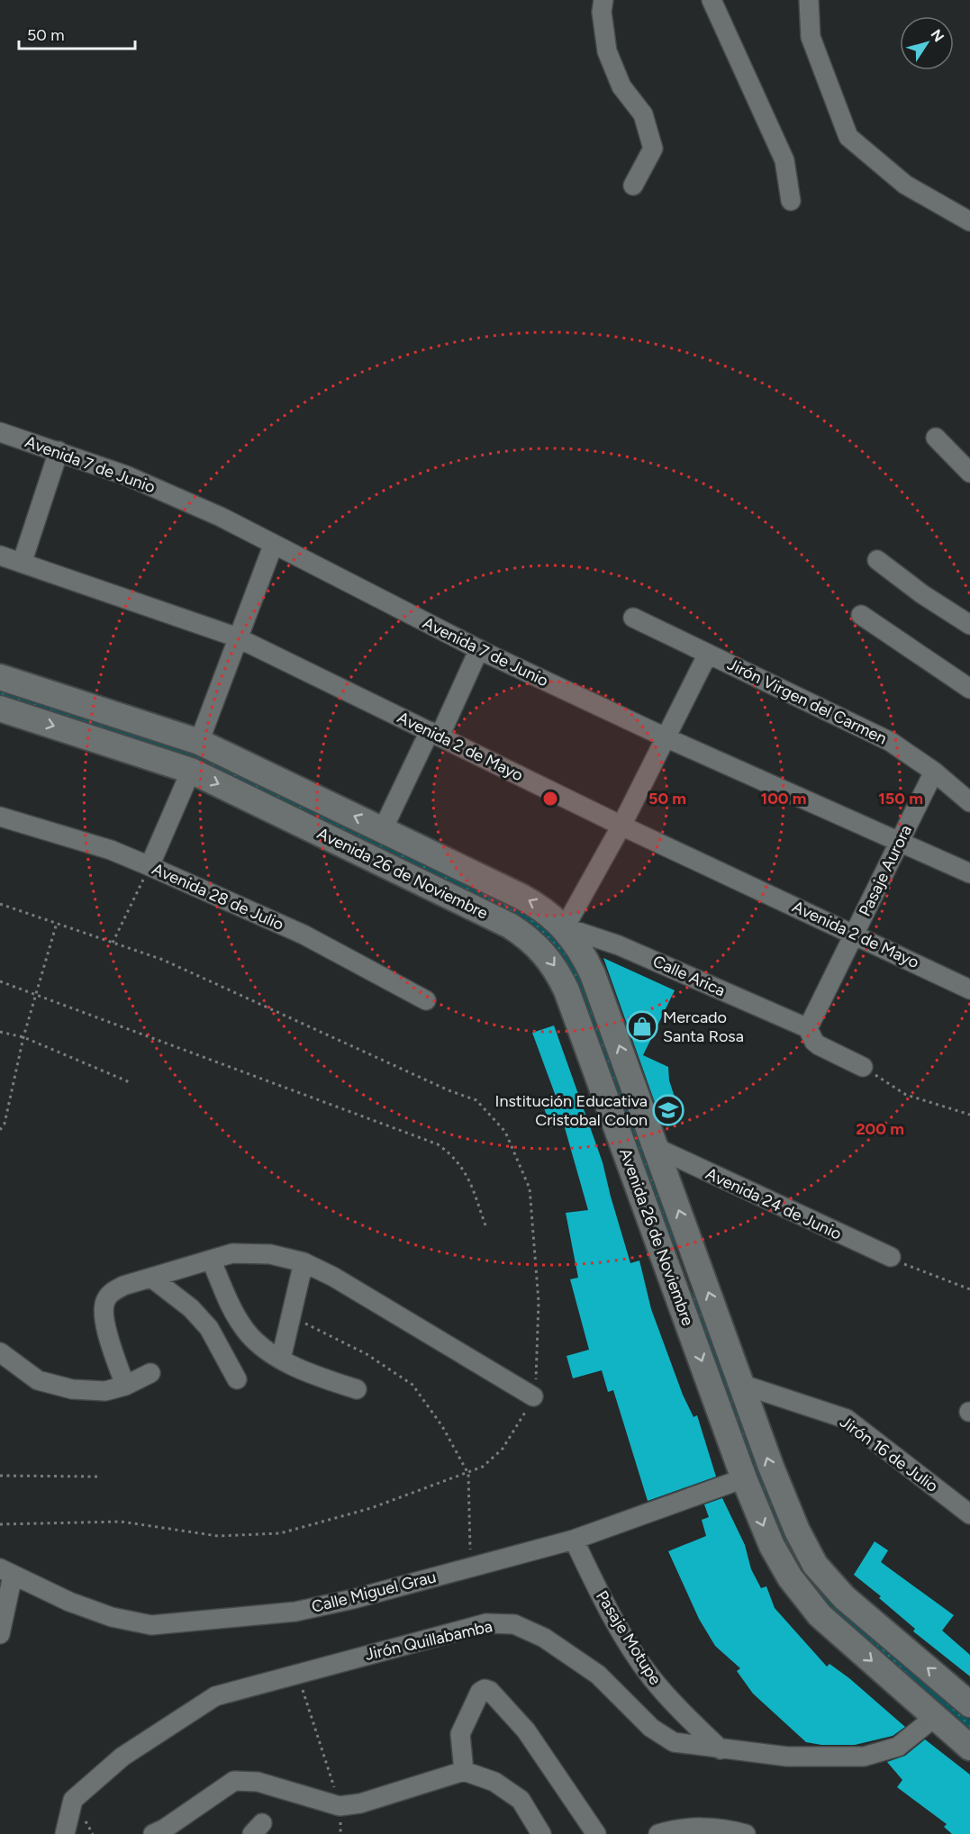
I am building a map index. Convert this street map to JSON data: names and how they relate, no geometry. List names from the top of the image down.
{
  "streets": {
    "main road": ["Avenida 26 de Noviembre"],
    "street": [
      "Avenida 7 de Junio",
      "Jirón Virgen del Carmen",
      "Avenida 2 de Mayo",
      "Pasaje Aurora",
      "Avenida 28 de Julio",
      "Calle Arica",
      "Avenida 24 de Junio",
      "Jirón 16 de Julio",
      "Calle Miguel Grau",
      "Pasaje Motupe",
      "Jirón Quillabamba"
    ]
  },
  "crossings": [
    ["Avenida 7 de Junio", "Pasaje Aurora"],
    ["Jirón Virgen del Carmen", "Pasaje Aurora"],
    ["Avenida 2 de Mayo", "Pasaje Aurora"],
    ["Pasaje Aurora", "Calle Arica"],
    ["Avenida 26 de Noviembre", "Calle Arica"],
    ["Avenida 26 de Noviembre", "Avenida 24 de Junio"],
    ["Avenida 26 de Noviembre", "Jirón 16 de Julio"],
    ["Avenida 26 de Noviembre", "Calle Miguel Grau"],
    ["Avenida 26 de Noviembre", "Jirón Quillabamba"],
    ["Calle Miguel Grau", "Pasaje Motupe"],
    ["Pasaje Motupe", "Jirón Quillabamba"]
  ],
  "places": {
    "shop": ["Mercado Santa Rosa"],
    "school or university": ["Institución Educativa Cristobal Colon"]
  },
  "scale_bar": "50 m",
  "north": "top right",
  "rings": [
    "50 m",
    "100 m",
    "150 m",
    "200 m"
  ]
}
